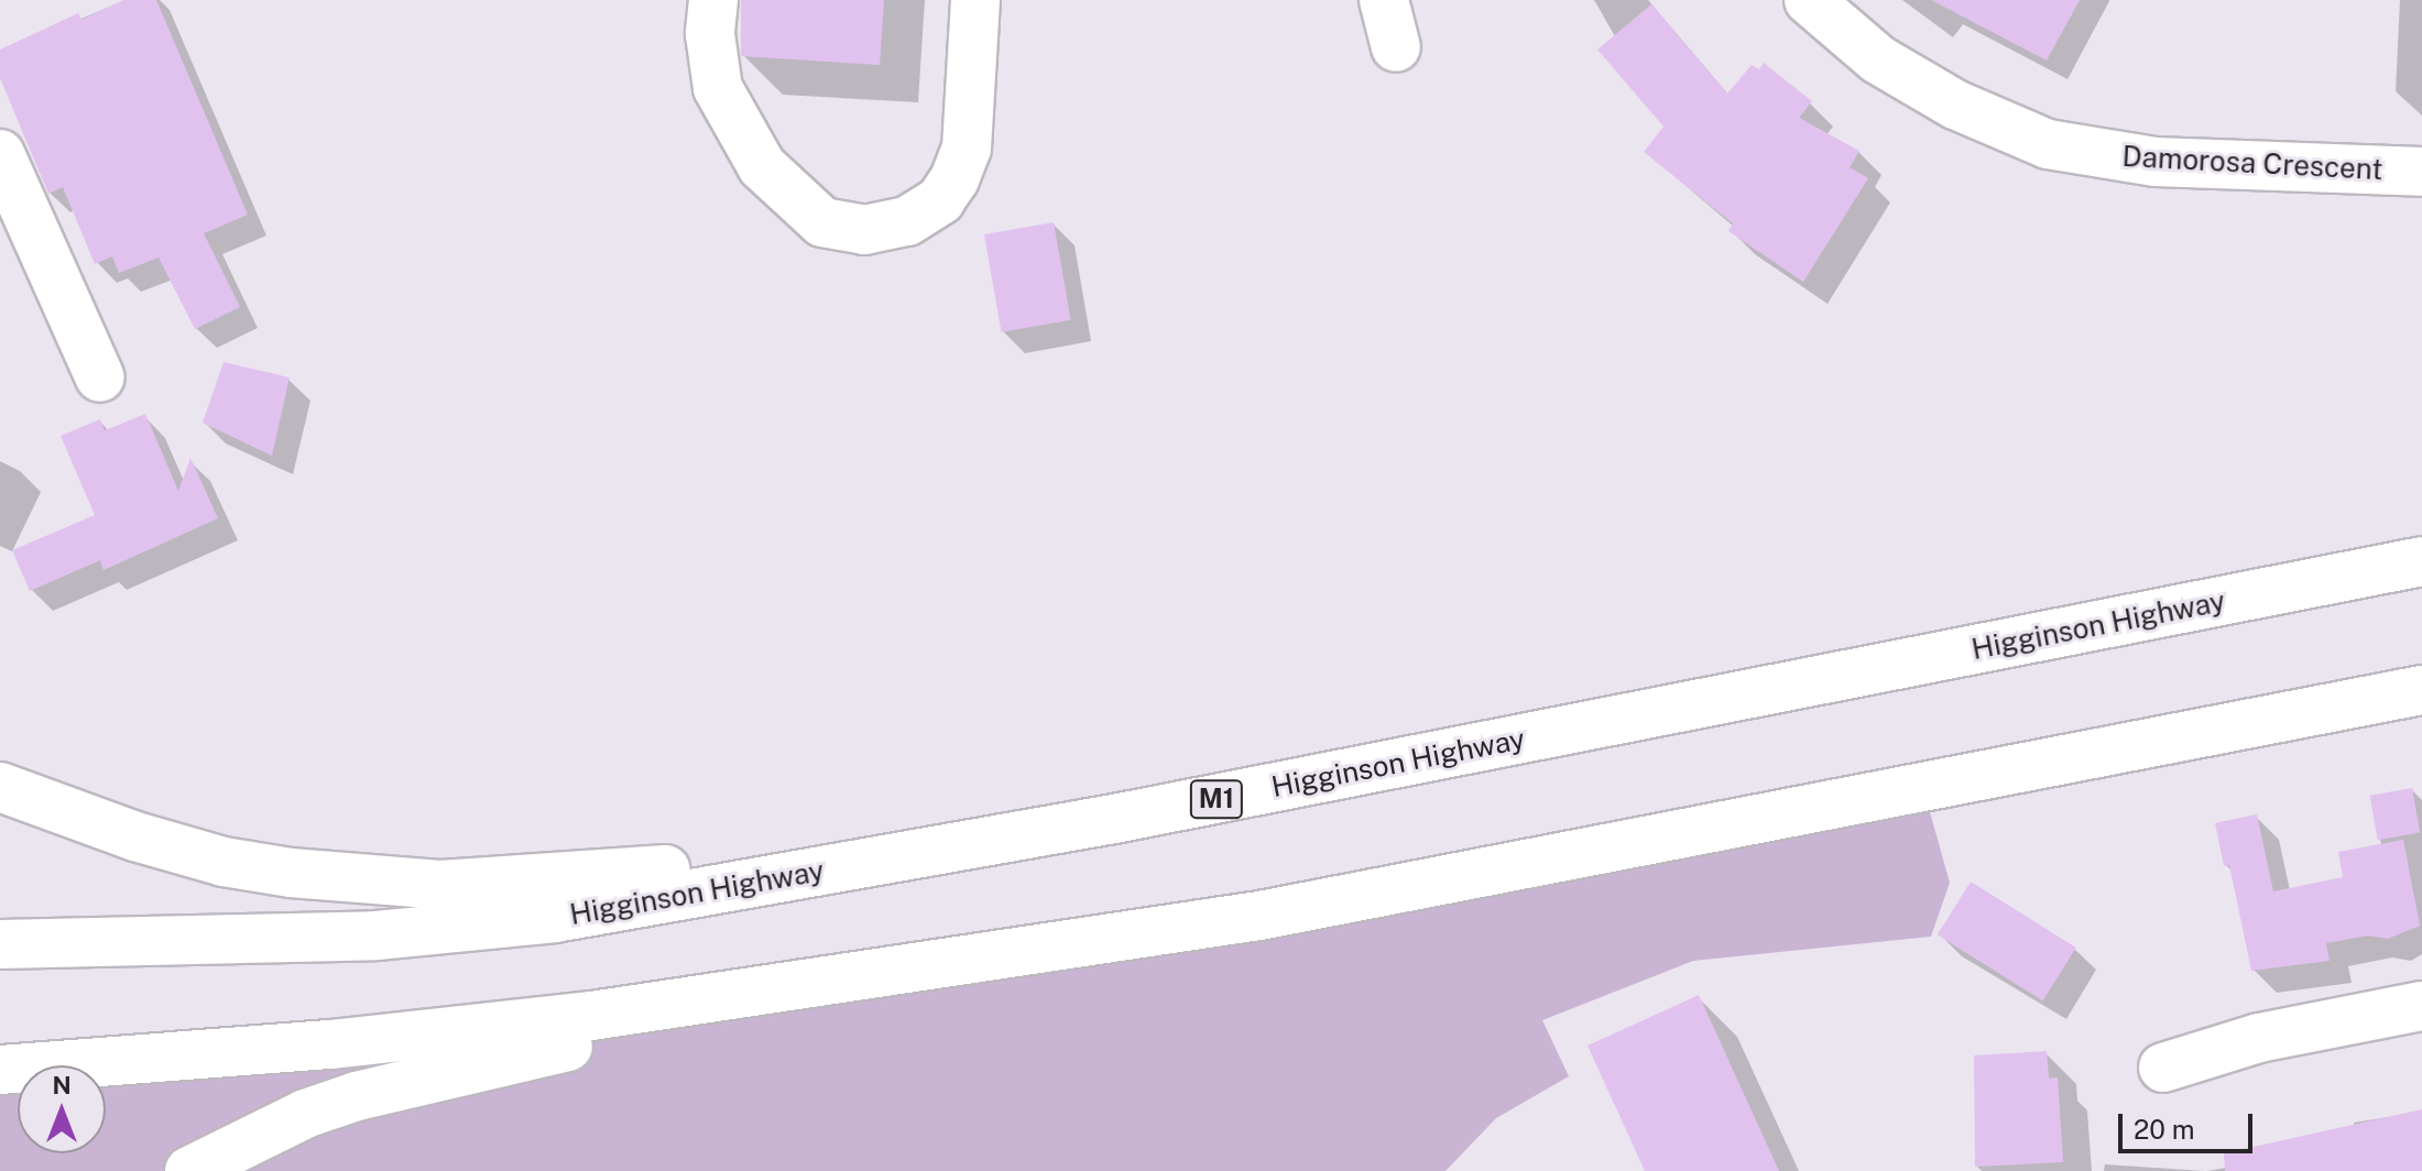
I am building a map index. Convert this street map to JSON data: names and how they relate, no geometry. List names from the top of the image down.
{
  "streets": {
    "main road": ["Damorosa Crescent", "Higginson Highway", "M1"]
  },
  "scale_bar": "20 m",
  "north": "top"
}
